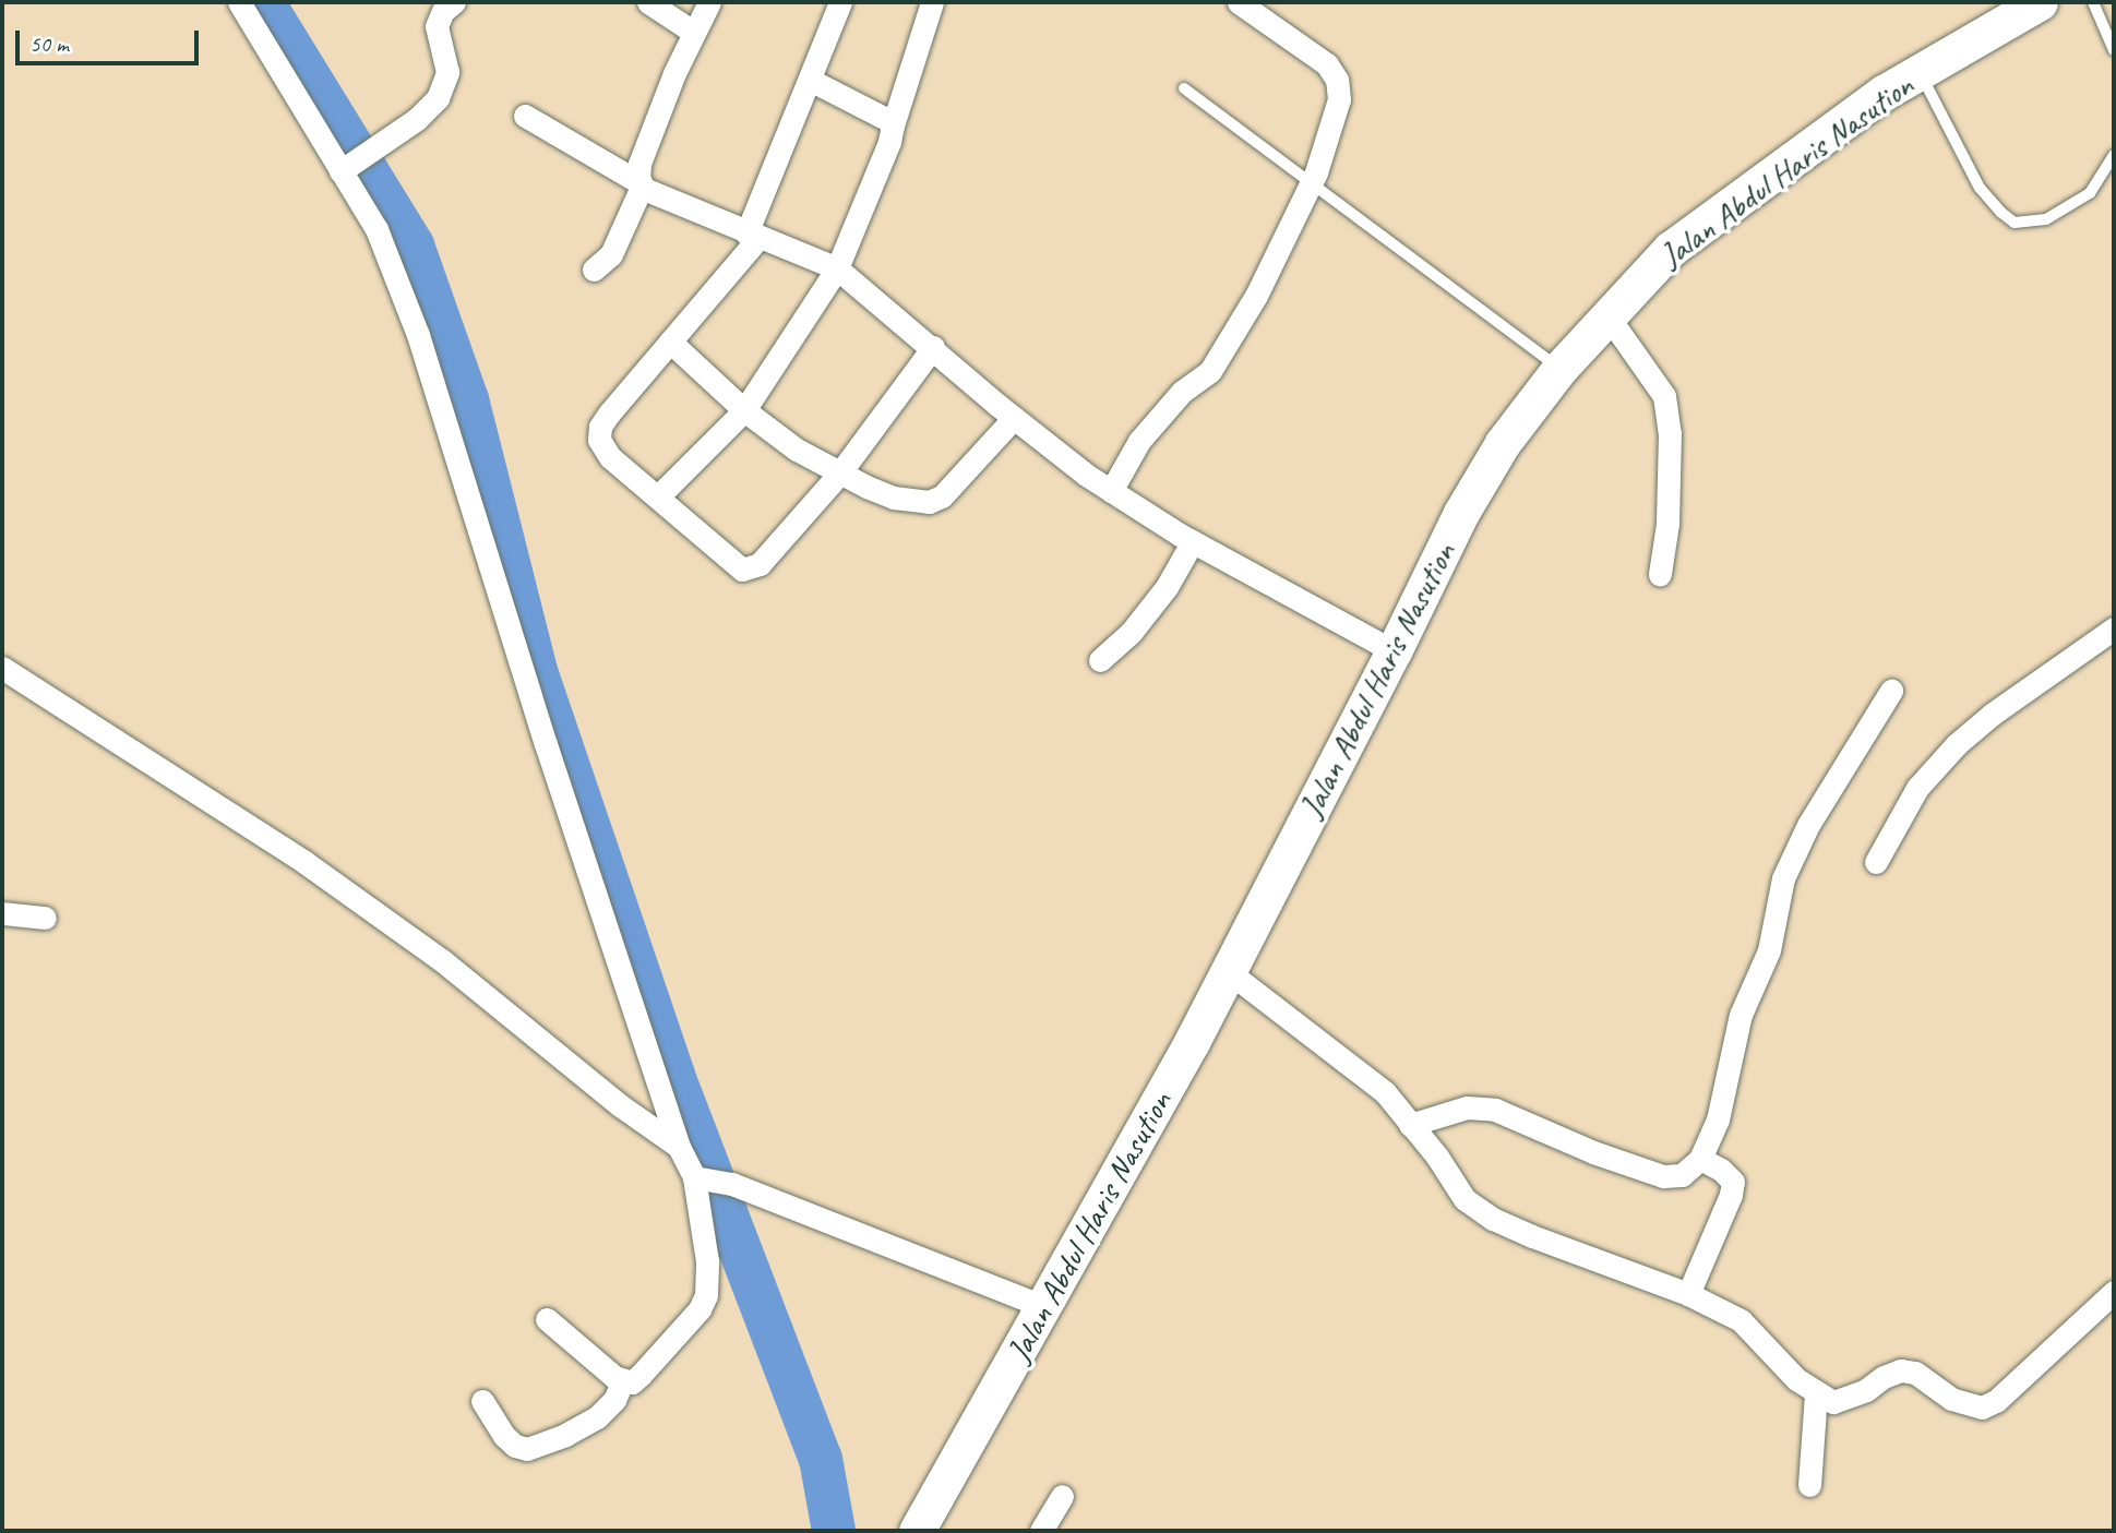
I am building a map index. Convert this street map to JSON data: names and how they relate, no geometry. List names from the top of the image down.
{
  "streets": {
    "main road": ["Jalan Abdul Haris Nasution"]
  },
  "scale_bar": "50 m"
}
